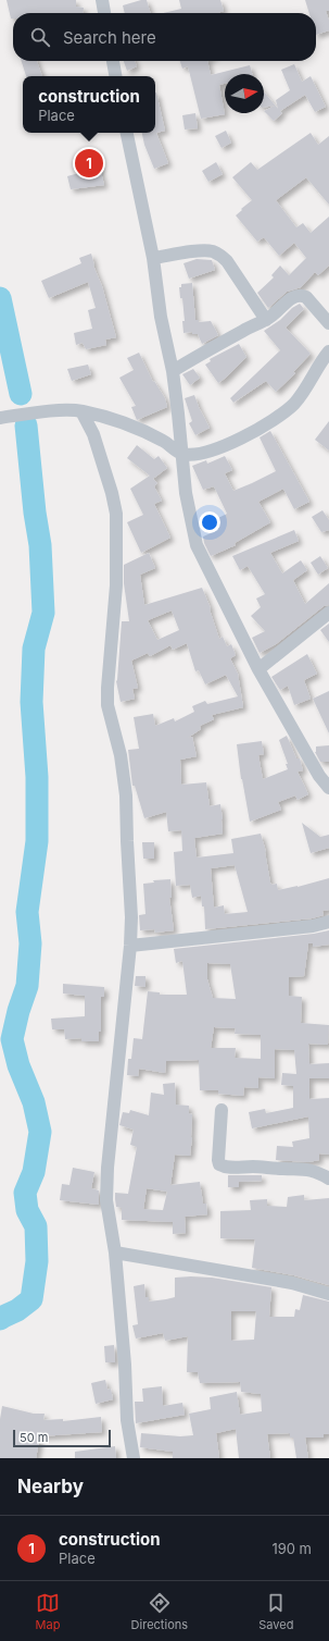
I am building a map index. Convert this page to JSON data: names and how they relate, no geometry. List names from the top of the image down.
{
  "scale_bar": "50 m",
  "north": "right",
  "page": {
    "search": "Search here",
    "popup": ["construction", "Place"],
    "pins": "1",
    "scale": "50 m",
    "heading": "Nearby",
    "list": [
      {
        "mark": "1",
        "name": "construction",
        "note": "Place",
        "value": "190 m"
      }
    ],
    "nav": ["Map", "Directions", "Saved"]
  }
}
